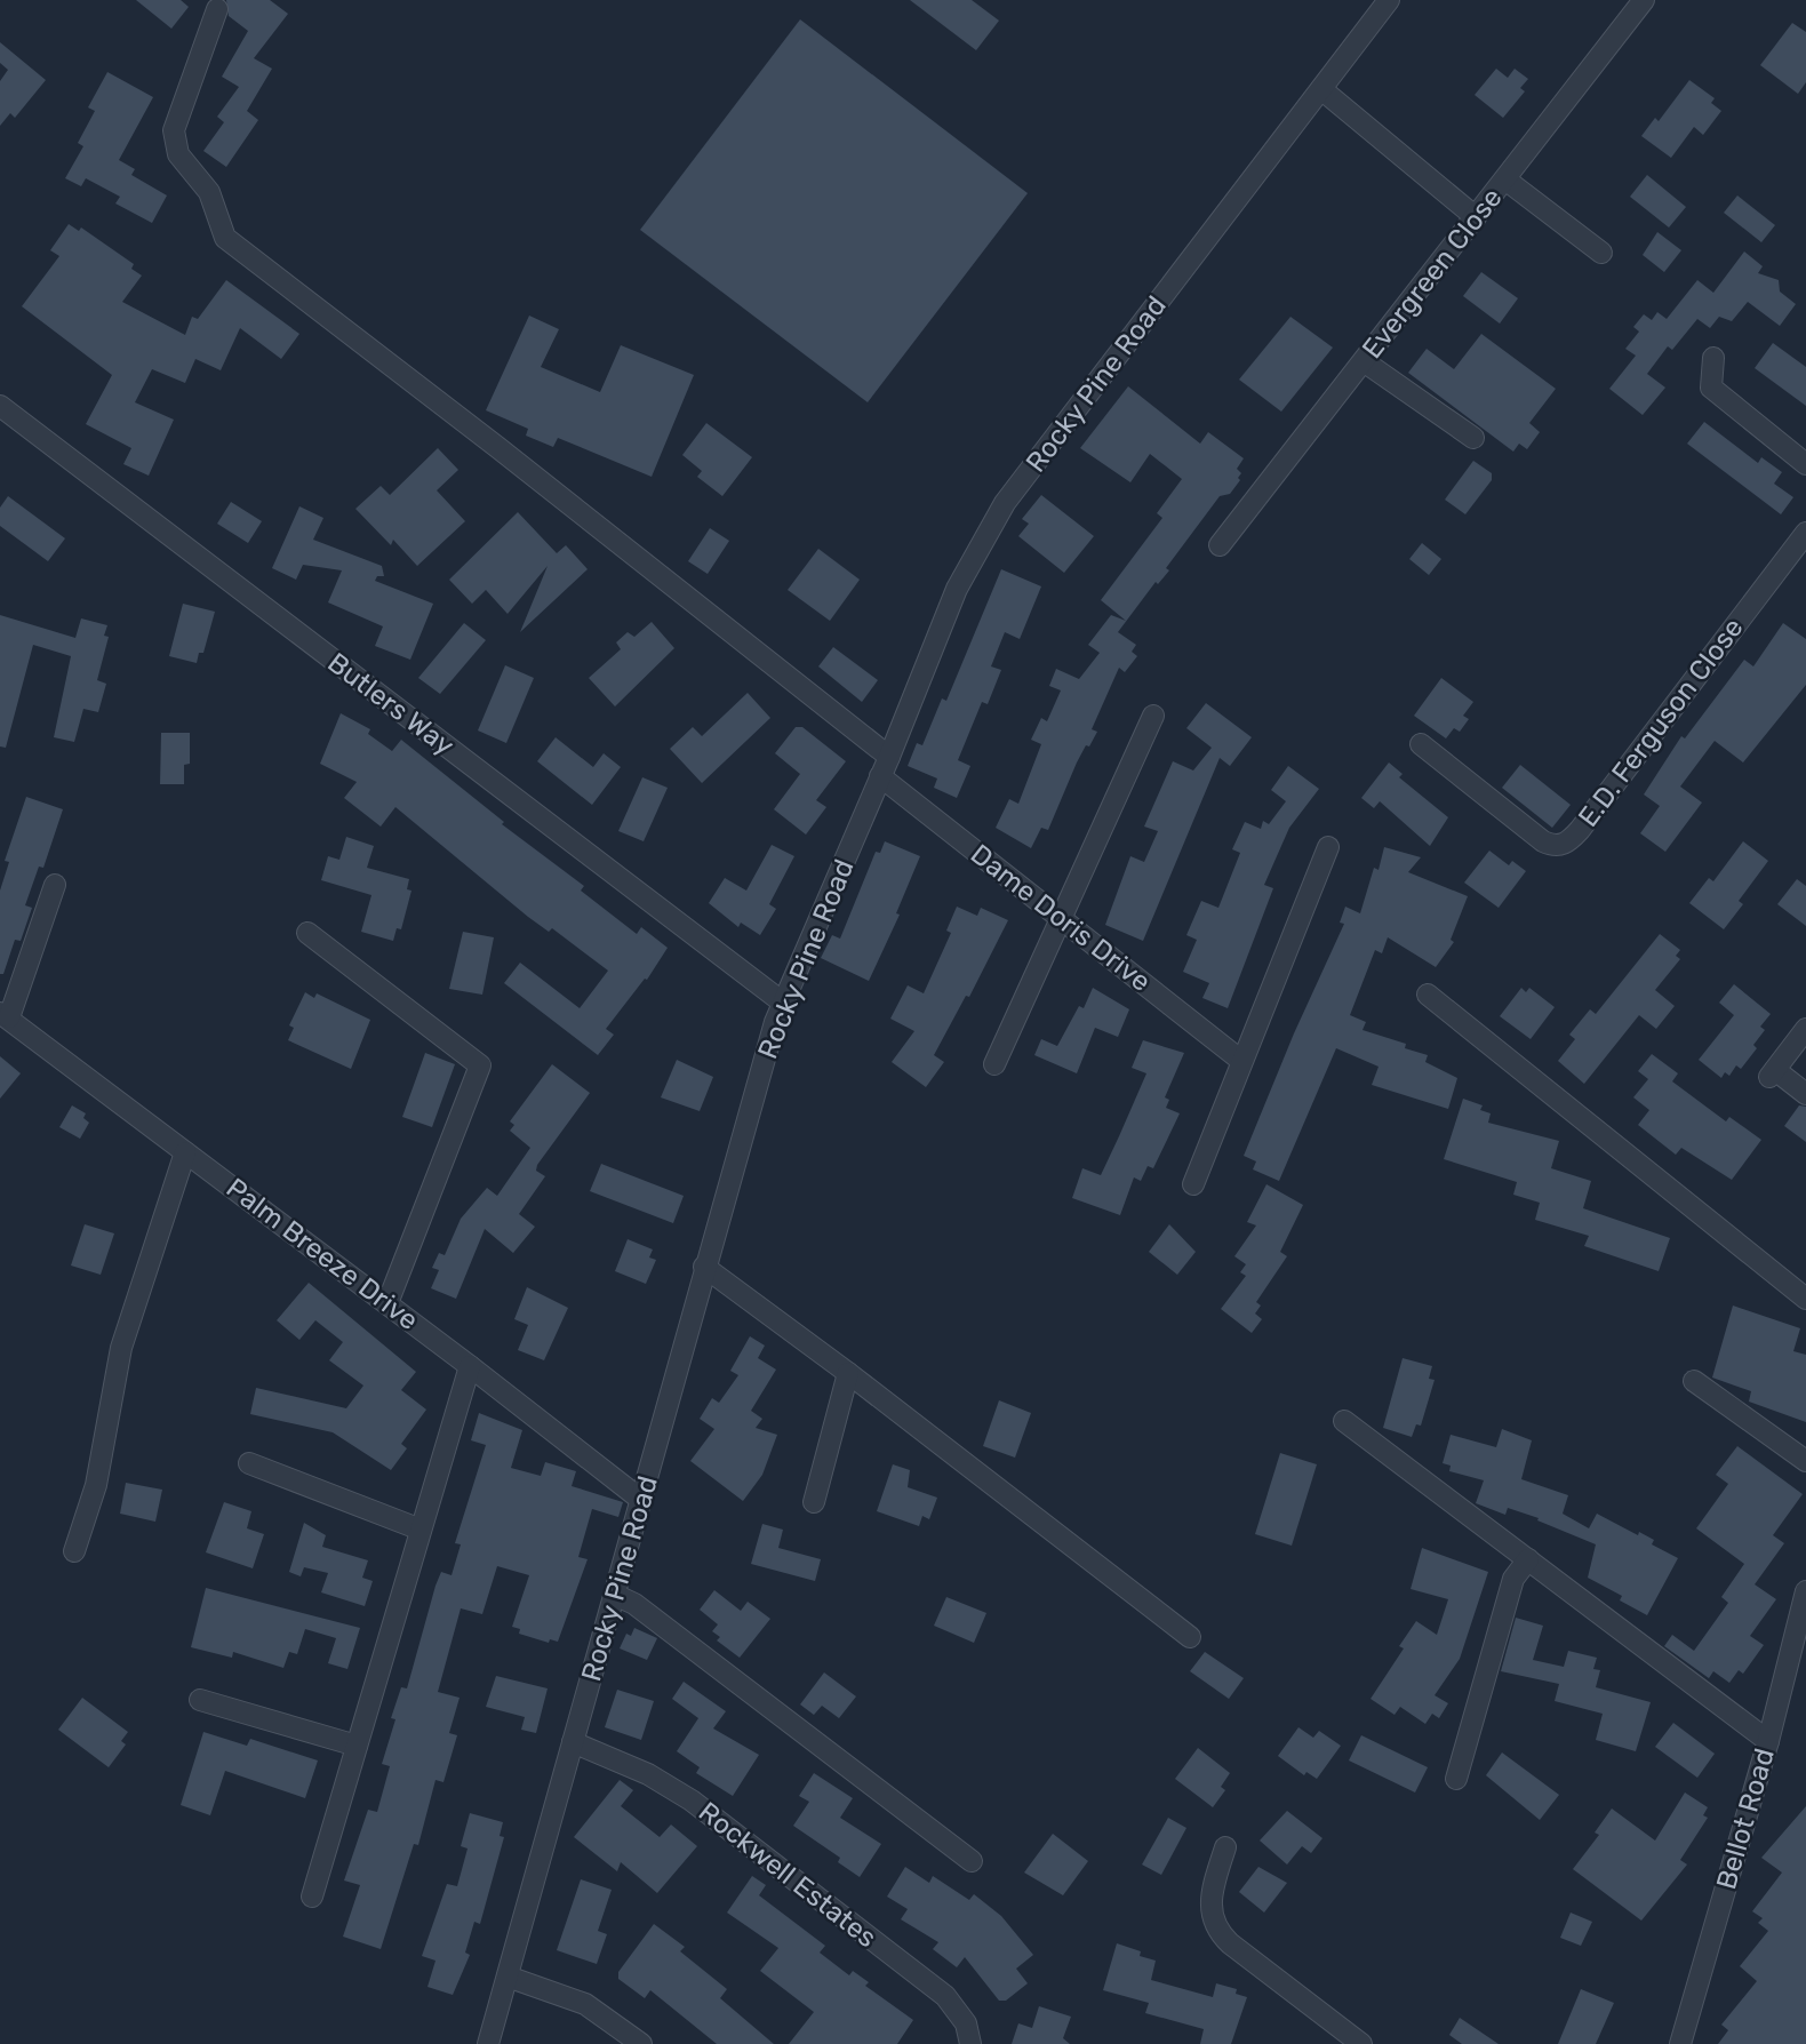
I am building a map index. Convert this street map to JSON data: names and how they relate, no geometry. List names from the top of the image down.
{
  "streets": {
    "street": [
      "Evergreen Close",
      "Rocky Pine Road",
      "Butlers Way",
      "E.D. Ferguson Close",
      "Dame Doris Drive",
      "Palm Breeze Drive",
      "Bellot Road",
      "Rockwell Estates"
    ]
  },
  "crossings": [
    ["Rocky Pine Road", "Butlers Way"],
    ["Rocky Pine Road", "Dame Doris Drive"],
    ["Rocky Pine Road", "Palm Breeze Drive"],
    ["Rocky Pine Road", "Rockwell Estates"]
  ]
}
